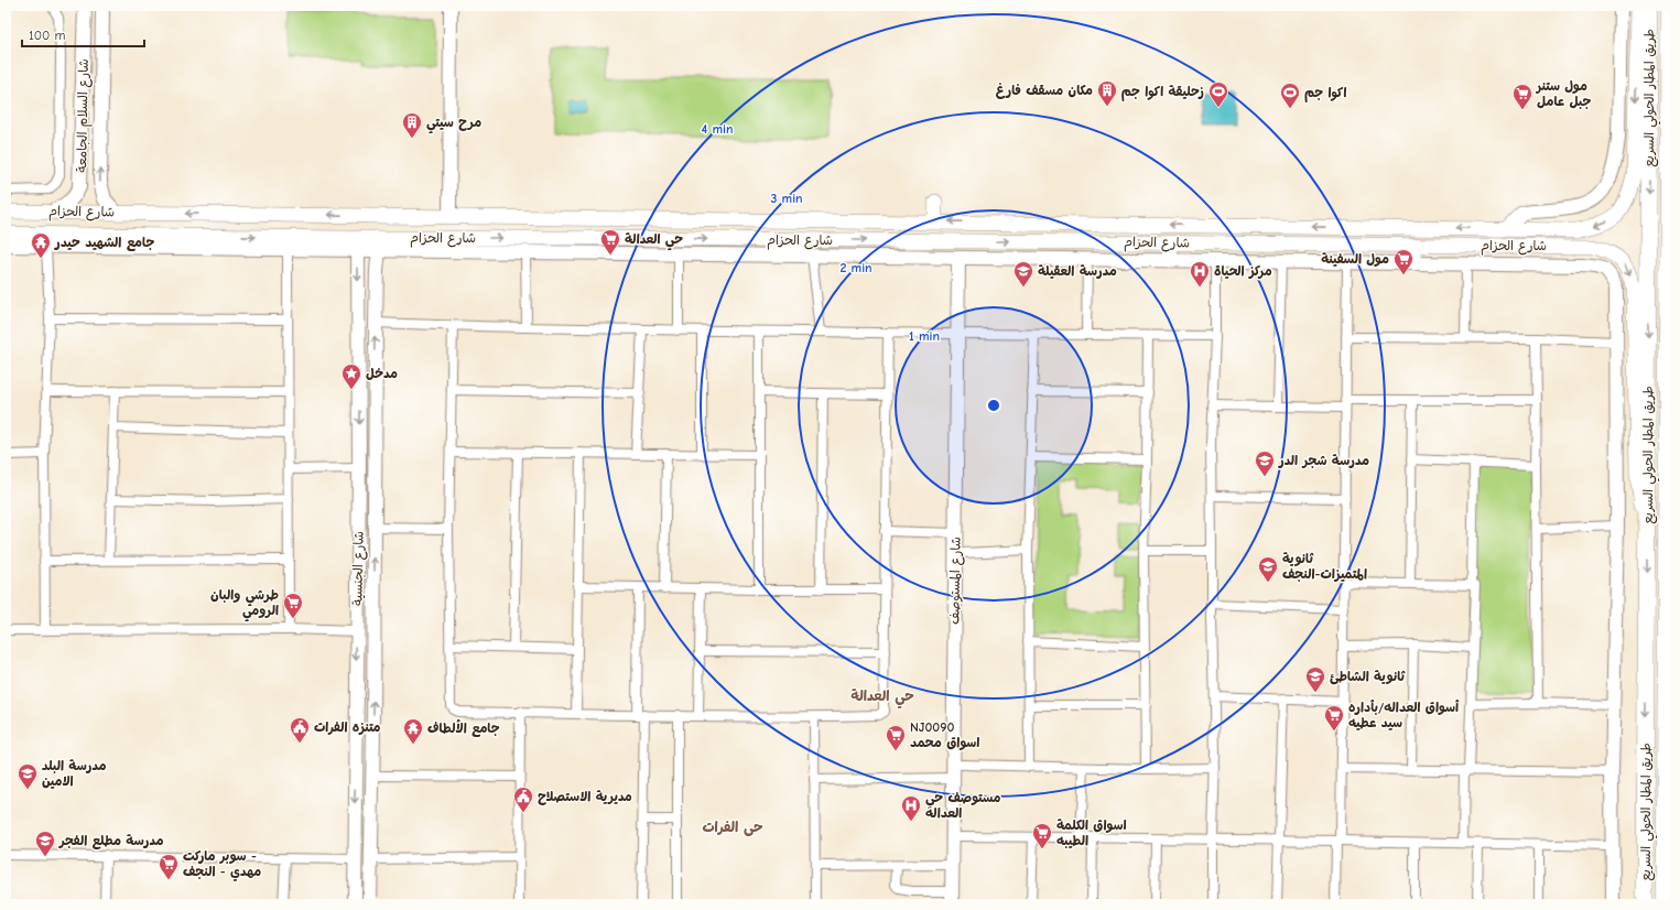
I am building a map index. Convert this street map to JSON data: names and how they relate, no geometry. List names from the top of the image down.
{
  "streets": {
    "highway": ["طريق المطار الحولي السريع"],
    "main road": [
      "شارع السلام الجامعة",
      "شارع الحزام",
      "شارع الجنسية",
      "شارع المستوصف"
    ]
  },
  "crossings": [
    ["طريق المطار الحولي السريع", "شارع الحزام"],
    ["شارع السلام الجامعة", "شارع الحزام"]
  ],
  "districts": ["حي العدالة", "حی الفرات"],
  "places": {
    "building": ["مكان مسقف فارغ", "مرح سيتي"],
    "sports": ["زحليقة اكوا جم", "اكوا جم"],
    "supermarket": [
      "مول ستنر جبل عامل",
      "حي العدالة",
      "مول السفينة",
      "طرشي والبان الرومي",
      "أسواق العداله/بأداره سيد عطيه",
      "NJ0090 اسواق محمد",
      "اسواق الكلمة الطيبه",
      "سوبر ماركت - مهدي - النجف"
    ],
    "temple": ["جامع الشهيد حيدر", "جامع الألطاف"],
    "school or university": [
      "مدرسة العقيلة",
      "مدرسة شجر الدر",
      "ثانوية المتميزات-النجف",
      "ثانوية الشاطئ",
      "مدرسة البلد الامين",
      "مدرسة مطلع الفجر"
    ],
    "hospital": ["مركز الحياة", "مستوصف حي العداله"],
    "place": ["مدخل"],
    "public building": ["متنزه الفرات", "مديرية الاستصلاح"]
  },
  "scale_bar": "100 m",
  "rings": [
    "4 min",
    "3 min",
    "2 min",
    "1 min"
  ]
}
